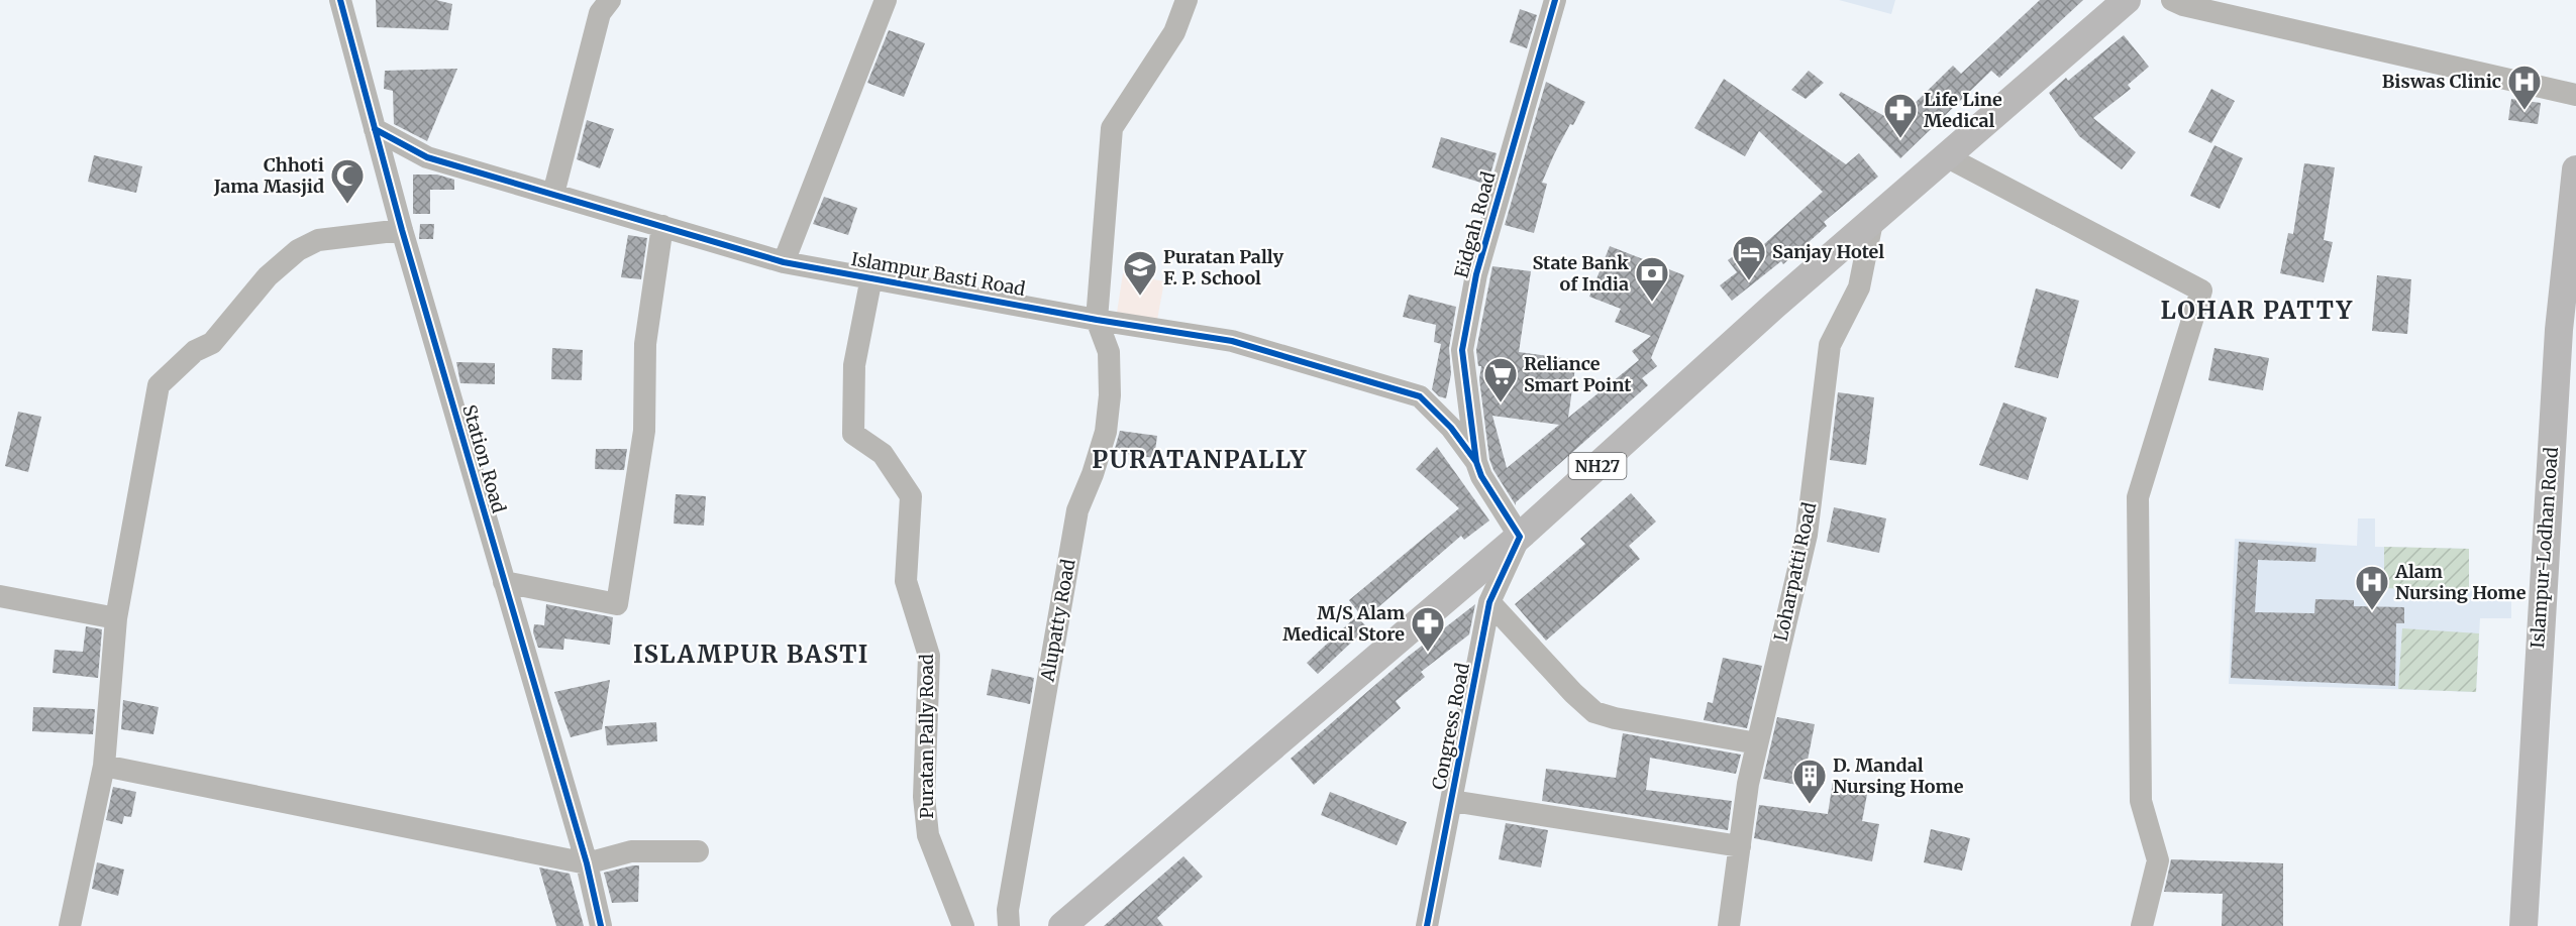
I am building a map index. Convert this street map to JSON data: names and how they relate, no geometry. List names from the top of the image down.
{
  "streets": {
    "main road": ["NH27", "Islampur-Lodhan Road"],
    "street": [
      "Eidgah Road",
      "Islampur Basti Road",
      "Station Road",
      "Loharpatti Road",
      "Alupatty Road",
      "Congress Road",
      "Puratan Pally Road"
    ]
  },
  "crossings": [
    ["Eidgah Road", "Islampur Basti Road"],
    ["Islampur Basti Road", "Station Road"],
    ["Islampur Basti Road", "Alupatty Road"],
    ["Islampur Basti Road", "Puratan Pally Road"],
    ["NH27", "Loharpatti Road"],
    ["NH27", "Congress Road"]
  ],
  "districts": ["LOHAR PATTY", "PURATANPALLY", "ISLAMPUR BASTI"],
  "places": {
    "hospital": ["Biswas Clinic", "Alam Nursing Home"],
    "pharmacy": ["Life Line Medical", "M/S Alam Medical Store"],
    "mosque": ["Chhoti Jama Masjid"],
    "hotel": ["Sanjay Hotel"],
    "school or university": ["Puratan Pally F. P. School"],
    "bank": ["State Bank of India"],
    "supermarket": ["Reliance Smart Point"],
    "building": ["D. Mandal Nursing Home"]
  }
}
